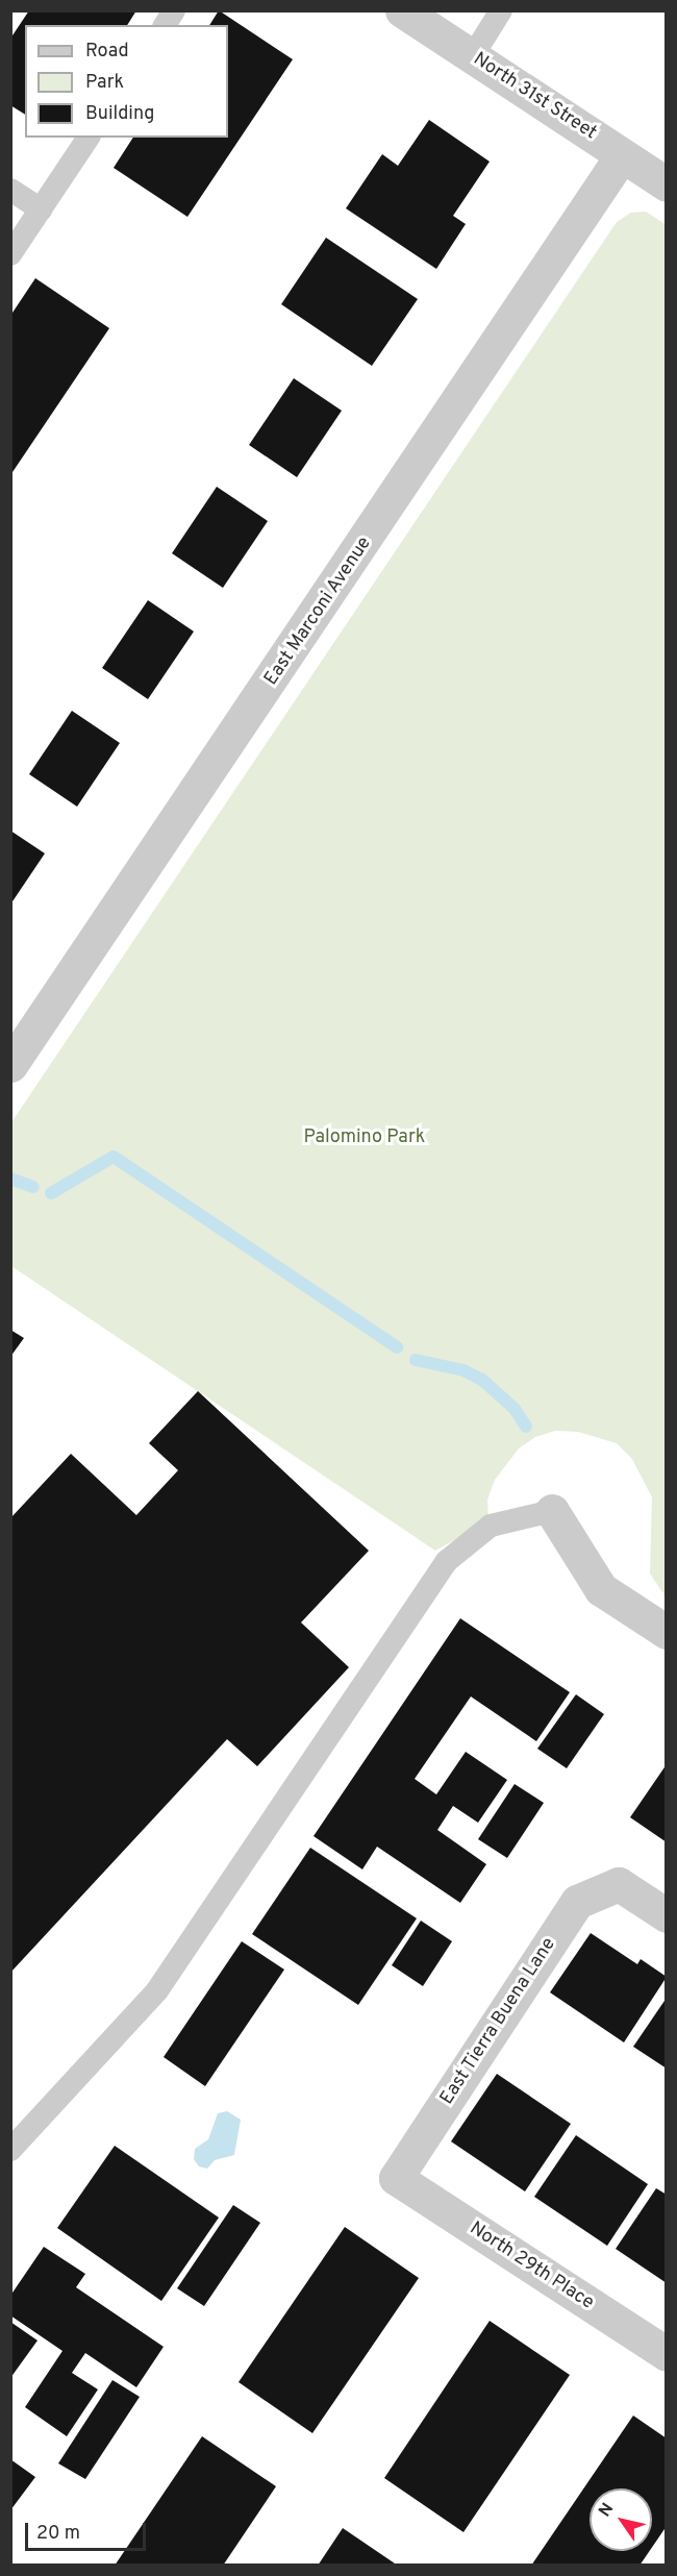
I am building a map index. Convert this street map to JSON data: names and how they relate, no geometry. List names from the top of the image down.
{
  "streets": {
    "street": [
      "North 31st Street",
      "East Marconi Avenue",
      "East Tierra Buena Lane",
      "North 29th Place"
    ]
  },
  "crossings": [
    ["North 31st Street", "East Marconi Avenue"],
    ["East Tierra Buena Lane", "North 29th Place"]
  ],
  "parks": ["Palomino Park"],
  "legend": ["Road", "Park", "Building"],
  "scale_bar": "20 m",
  "north": "top left"
}
